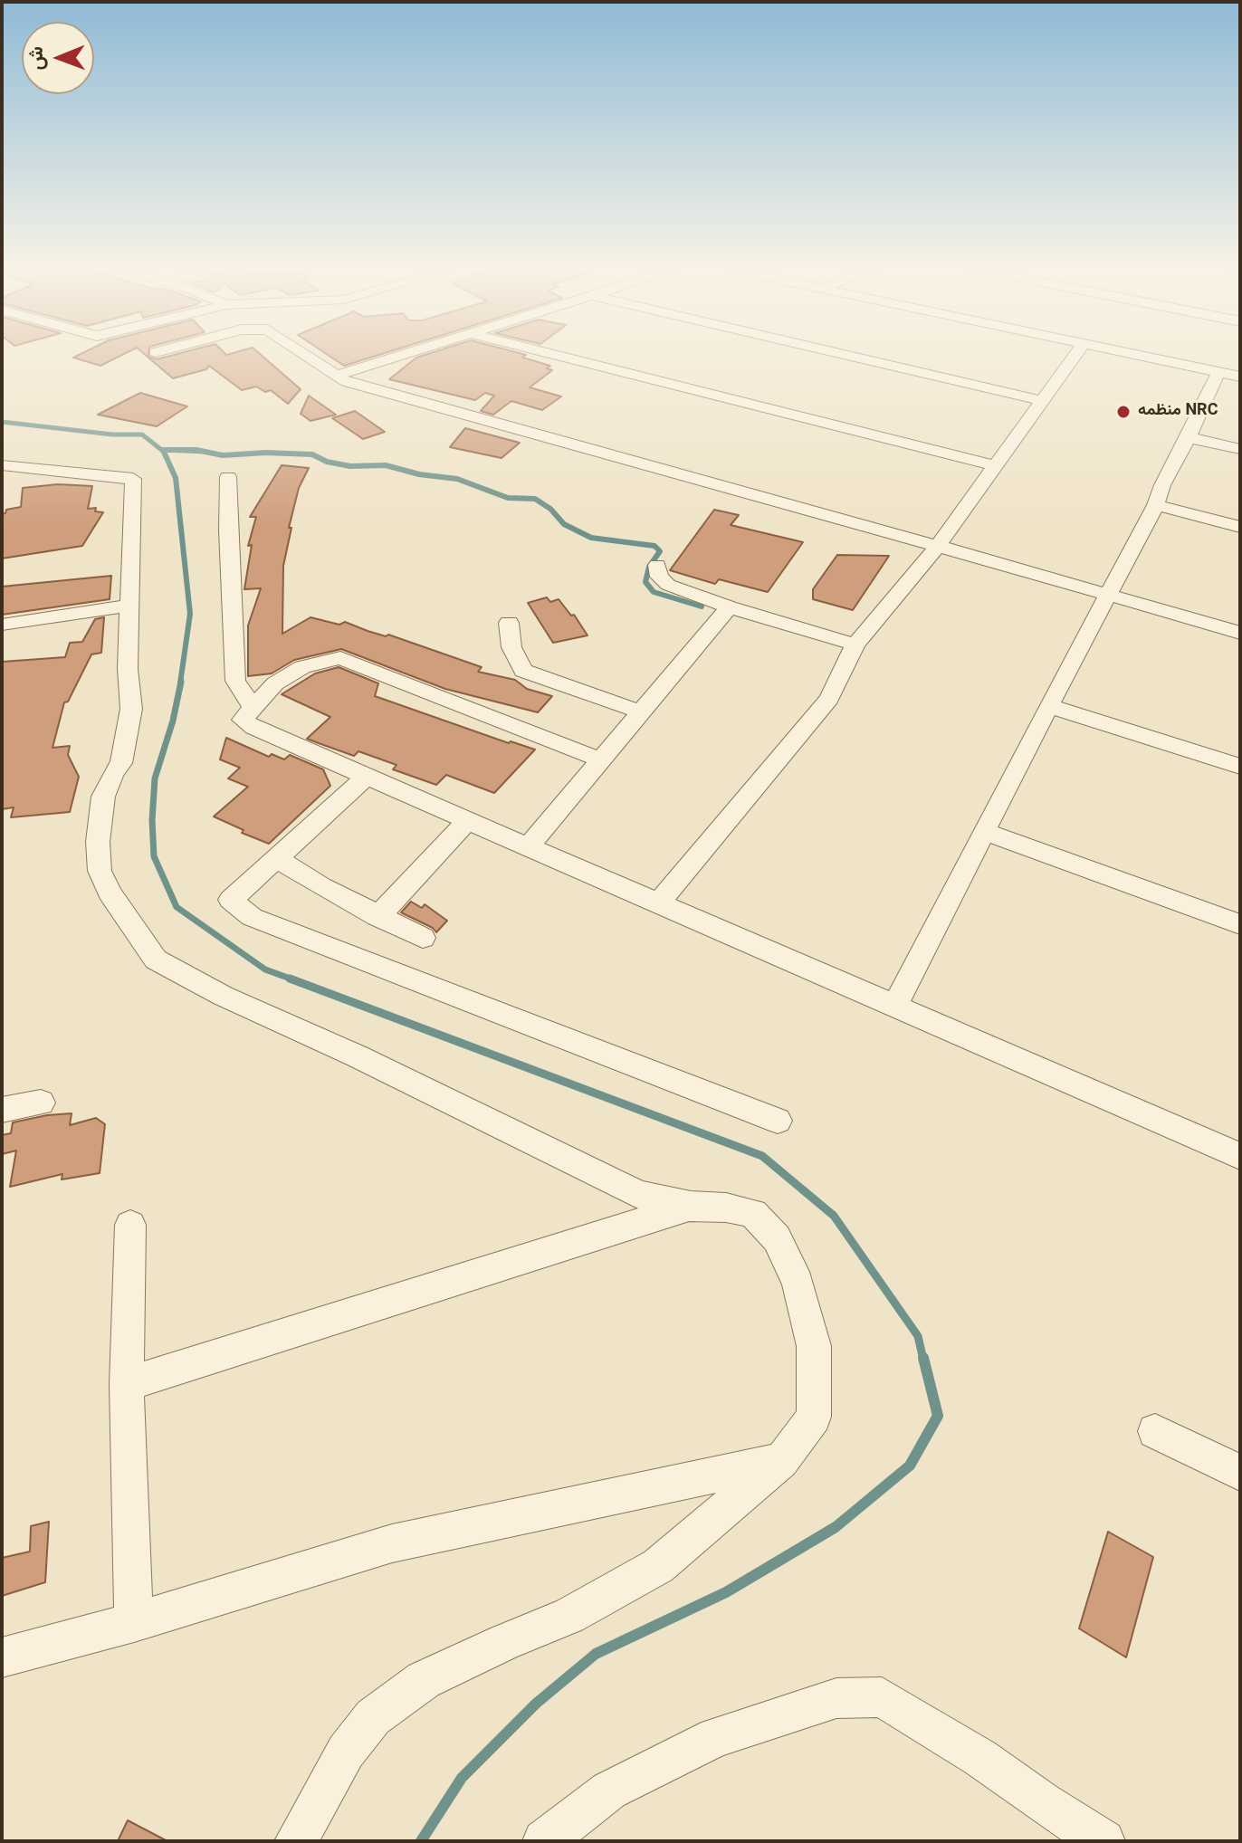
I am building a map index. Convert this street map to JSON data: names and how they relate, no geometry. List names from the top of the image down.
{
  "places": ["منظمه NRC"],
  "north": "left"
}
